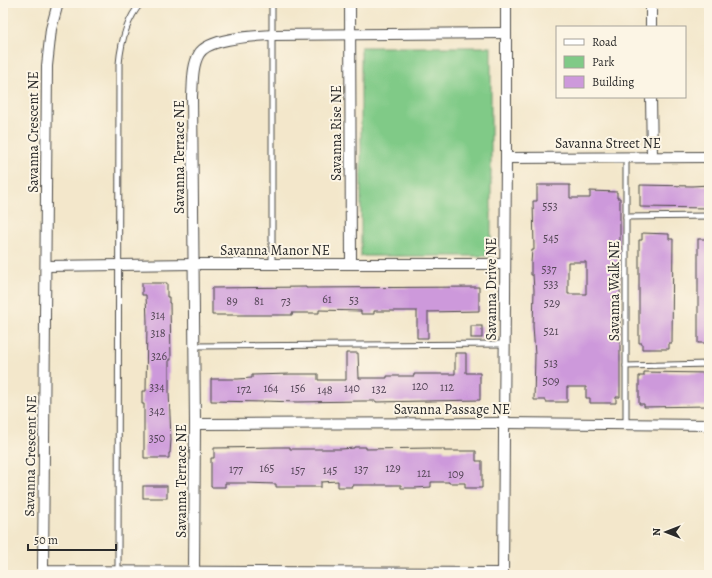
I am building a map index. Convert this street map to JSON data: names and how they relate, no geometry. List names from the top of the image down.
{
  "streets": {
    "street": [
      "Savanna Crescent NE",
      "Savanna Rise NE",
      "Savanna Street NE",
      "Savanna Terrace NE",
      "Savanna Manor NE",
      "Savanna Drive NE",
      "Savanna Passage NE"
    ],
    "lane": ["Savanna Walk NE"]
  },
  "crossings": [
    ["Savanna Crescent NE", "Savanna Terrace NE"],
    ["Savanna Crescent NE", "Savanna Manor NE"],
    ["Savanna Crescent NE", "Savanna Drive NE"],
    ["Savanna Rise NE", "Savanna Terrace NE"],
    ["Savanna Rise NE", "Savanna Manor NE"],
    ["Savanna Street NE", "Savanna Drive NE"],
    ["Savanna Street NE", "Savanna Walk NE"],
    ["Savanna Terrace NE", "Savanna Manor NE"],
    ["Savanna Terrace NE", "Savanna Drive NE"],
    ["Savanna Terrace NE", "Savanna Passage NE"],
    ["Savanna Manor NE", "Savanna Drive NE"],
    ["Savanna Drive NE", "Savanna Passage NE"],
    ["Savanna Walk NE", "Savanna Passage NE"]
  ],
  "house_numbers": [
    "553",
    "545",
    "537",
    "533",
    "61",
    "53",
    "89",
    "81",
    "73",
    "529",
    "314",
    "521",
    "318",
    "326",
    "513",
    "509",
    "120",
    "334",
    "112",
    "164",
    "156",
    "140",
    "172",
    "132",
    "148",
    "342",
    "350",
    "165",
    "129",
    "177",
    "137",
    "157",
    "145",
    "121",
    "109"
  ],
  "legend": ["Road", "Park", "Building"],
  "scale_bar": "50 m",
  "north": "left"
}
